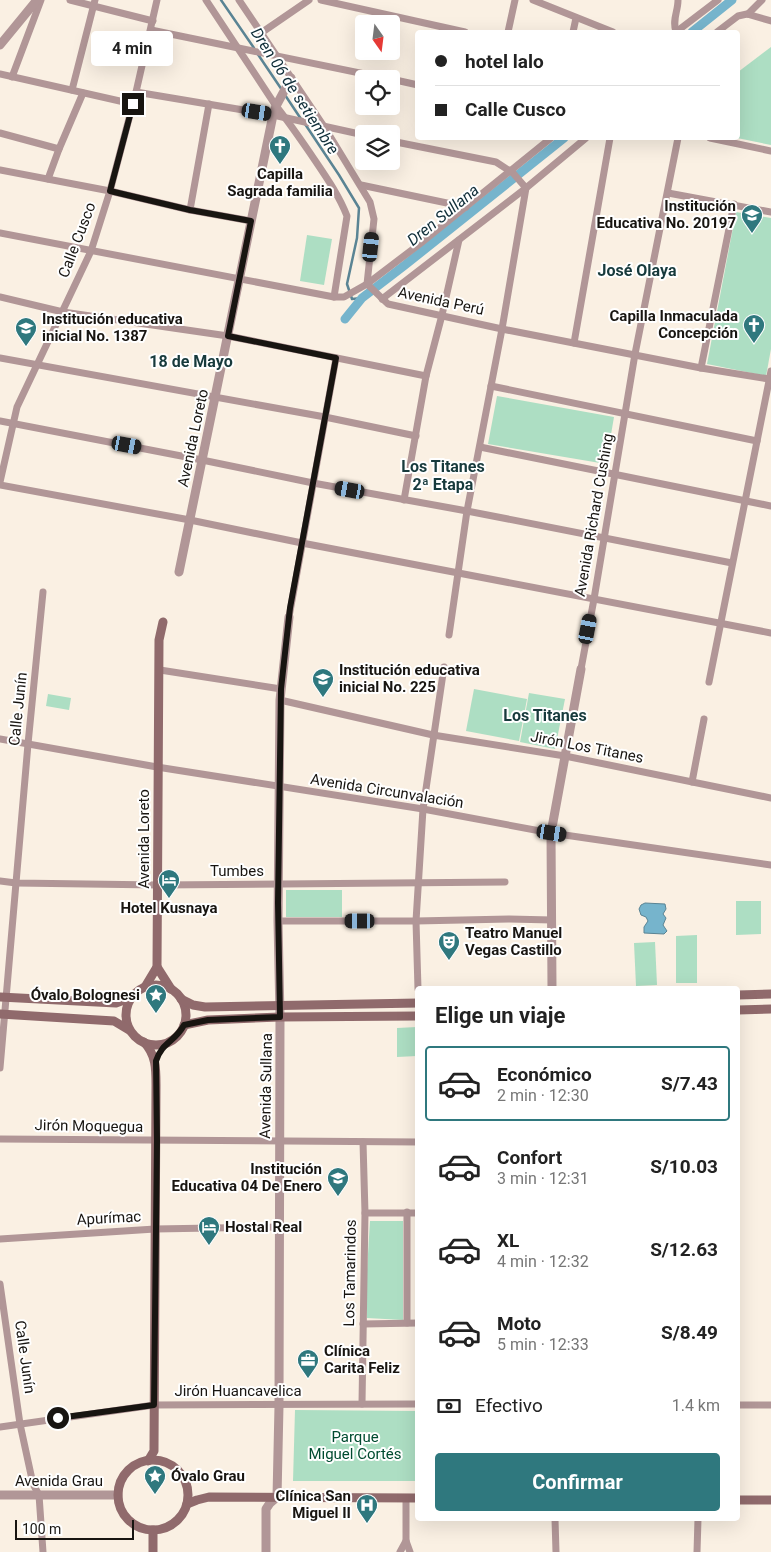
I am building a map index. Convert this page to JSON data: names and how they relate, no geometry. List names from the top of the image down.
{
  "streets": {
    "main road": ["Avenida Loreto"],
    "street": [
      "Calle Cusco",
      "Avenida Perú",
      "Avenida Richard Cushing",
      "Calle Junín",
      "Jirón Los Titanes",
      "Avenida Circunvalación",
      "Tumbes",
      "Avenida Sullana",
      "Jirón Moquegua",
      "Apurímac",
      "Los Tamarindos",
      "Jirón Huancavelica",
      "Avenida Grau"
    ]
  },
  "crossings": [
    ["Avenida Perú", "Avenida Richard Cushing"],
    ["Avenida Loreto", "Avenida Circunvalación"],
    ["Avenida Loreto", "Tumbes"],
    ["Avenida Richard Cushing", "Jirón Los Titanes"],
    ["Avenida Richard Cushing", "Avenida Circunvalación"],
    ["Calle Junín", "Avenida Circunvalación"],
    ["Calle Junín", "Tumbes"],
    ["Calle Junín", "Jirón Huancavelica"],
    ["Calle Junín", "Avenida Grau"],
    ["Jirón Los Titanes", "Avenida Sullana"],
    ["Avenida Circunvalación", "Avenida Sullana"],
    ["Tumbes", "Avenida Sullana"],
    ["Avenida Sullana", "Jirón Moquegua"],
    ["Avenida Sullana", "Apurímac"],
    ["Avenida Sullana", "Jirón Huancavelica"],
    ["Jirón Moquegua", "Los Tamarindos"],
    ["Los Tamarindos", "Jirón Huancavelica"]
  ],
  "districts": [
    "José Olaya",
    "18 de Mayo",
    "Los Titanes 2ª Etapa",
    "Los Titanes"
  ],
  "water": ["Dren 06 de setiembre", "Dren Sullana"],
  "parks": ["Parque Miguel Cortés"],
  "places": {
    "church": ["Capilla Sagrada familia", "Capilla Inmaculada Concepción"],
    "school or university": [
      "Institución Educativa No. 20197",
      "Institución educativa inicial No. 1387",
      "Institución educativa inicial No. 225",
      "Institución Educativa 04 De Enero"
    ],
    "hotel": ["Hotel Kusnaya", "Hostal Real"],
    "theatre": ["Teatro Manuel Vegas Castillo"],
    "place": ["Óvalo Bolognesi", "Óvalo Grau"],
    "office": ["Clínica Carita Feliz"],
    "hospital": ["Clínica San Miguel II"]
  },
  "scale_bar": "100 m",
  "north": "bottom",
  "page": {
    "banner": ["hotel lalo", "Calle Cusco"],
    "bubble": "4 min",
    "heading": "Elige un viaje",
    "list": [
      {
        "name": "Económico",
        "note": "2 min · 12:30",
        "value": "S/7.43"
      },
      {
        "name": "Confort",
        "note": "3 min · 12:31",
        "value": "S/10.03"
      },
      {
        "name": "XL",
        "note": "4 min · 12:32",
        "value": "S/12.63"
      },
      {
        "name": "Moto",
        "note": "5 min · 12:33",
        "value": "S/8.49"
      }
    ],
    "pay": ["Efectivo", "1.4 km"],
    "buttons": "Confirmar",
    "scale": "100 m"
  }
}
